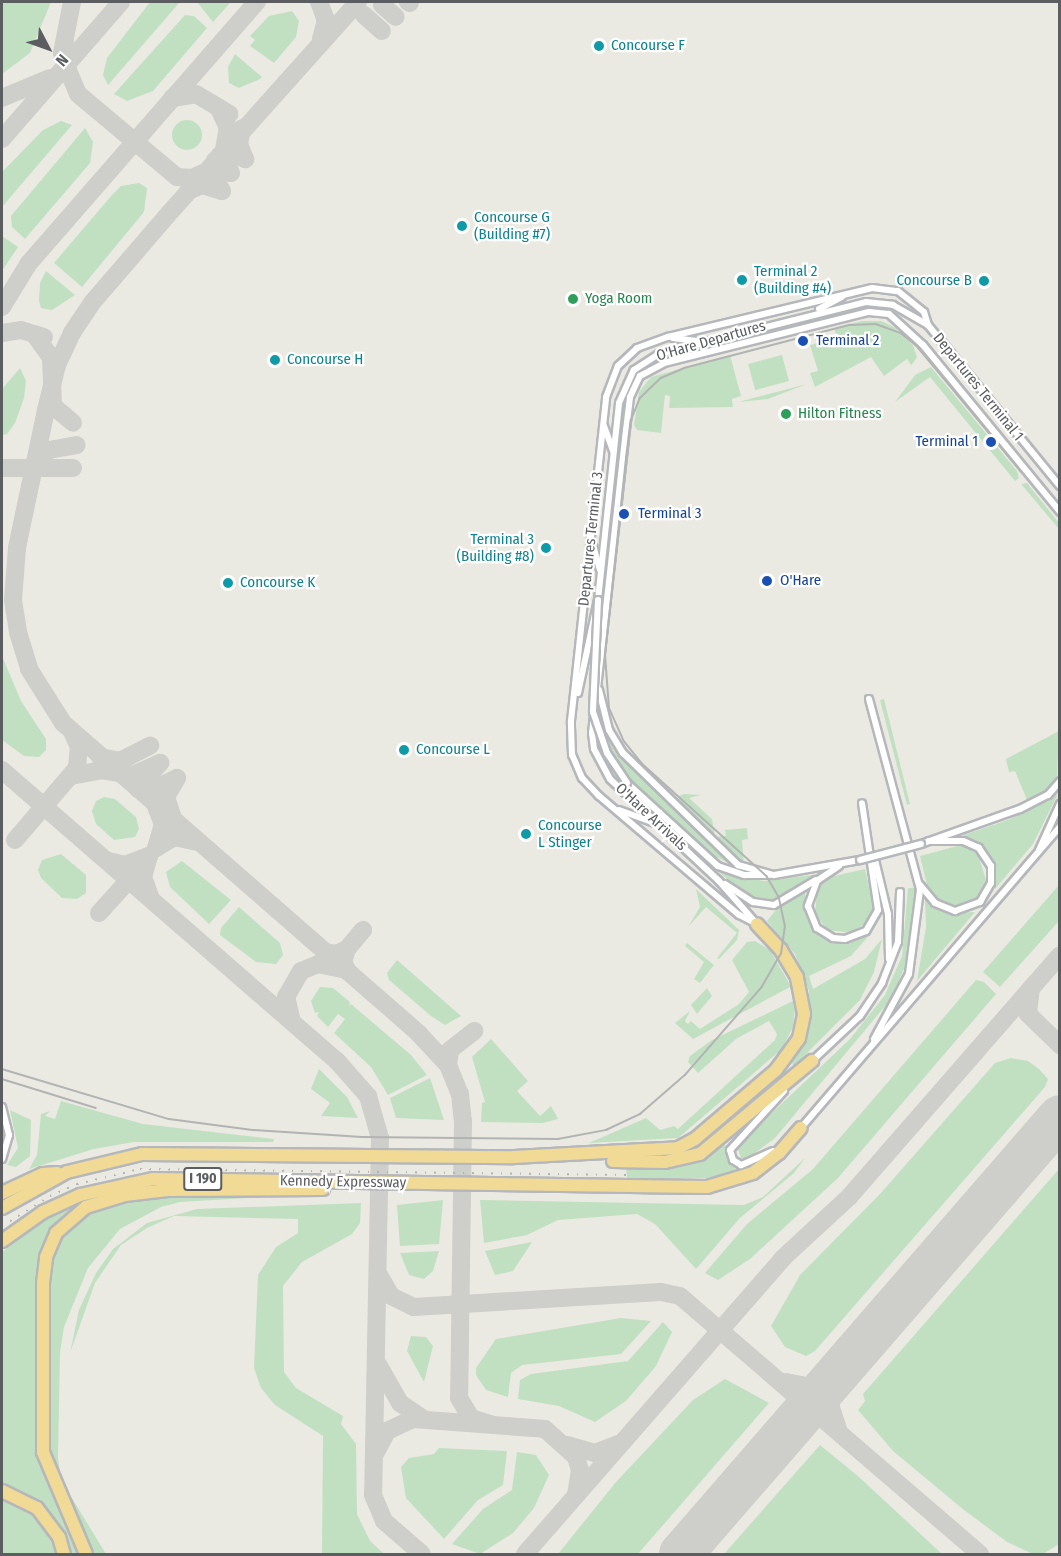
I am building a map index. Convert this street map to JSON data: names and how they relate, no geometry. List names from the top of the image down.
{
  "streets": {
    "highway": ["I 190", "Kennedy Expressway"],
    "street": [
      "O'Hare Departures",
      "Departures Terminal 1",
      "Departures Terminal 3",
      "O'Hare Arrivals"
    ]
  },
  "crossings": [
    ["O'Hare Departures", "Departures Terminal 1"],
    ["O'Hare Departures", "Departures Terminal 3"]
  ],
  "places": [
    "Concourse F",
    "Concourse G (Building #7)",
    "Terminal 2 (Building #4)",
    "Concourse B",
    "Yoga Room",
    "Terminal 2",
    "Concourse H",
    "Hilton Fitness",
    "Terminal 1",
    "Terminal 3",
    "Terminal 3 (Building #8)",
    "O'Hare",
    "Concourse K",
    "Concourse L",
    "Concourse L Stinger"
  ],
  "north": "bottom right"
}
